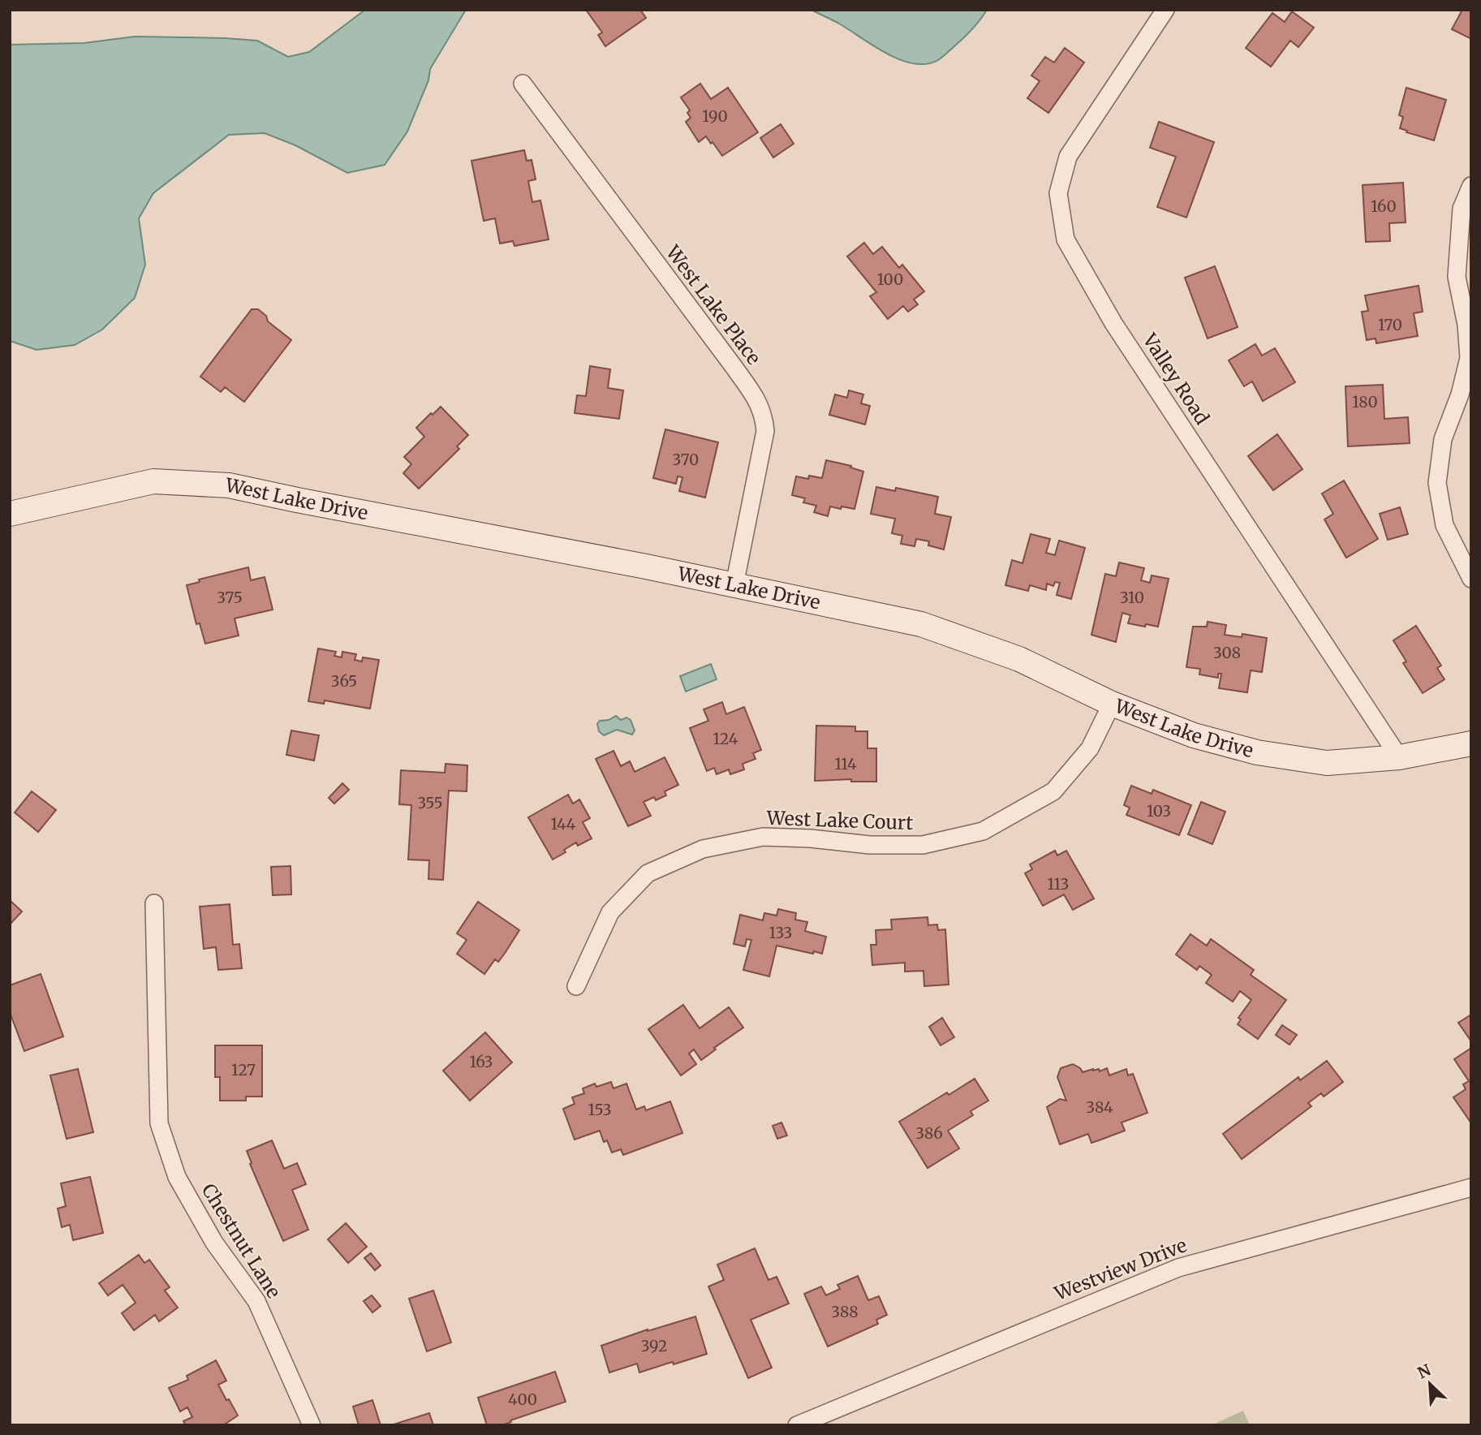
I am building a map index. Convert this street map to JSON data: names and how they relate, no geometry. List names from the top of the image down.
{
  "streets": {
    "main road": ["West Lake Drive"],
    "street": [
      "West Lake Place",
      "Valley Road",
      "West Lake Court",
      "Chestnut Lane",
      "Westview Drive"
    ]
  },
  "crossings": [
    ["West Lake Place", "West Lake Drive"],
    ["Valley Road", "West Lake Drive"],
    ["West Lake Drive", "West Lake Court"]
  ],
  "house_numbers": [
    "190",
    "160",
    "100",
    "170",
    "180",
    "370",
    "375",
    "310",
    "308",
    "365",
    "124",
    "114",
    "355",
    "103",
    "144",
    "113",
    "133",
    "163",
    "127",
    "384",
    "153",
    "386",
    "388",
    "392",
    "400"
  ],
  "north": "top left"
}
